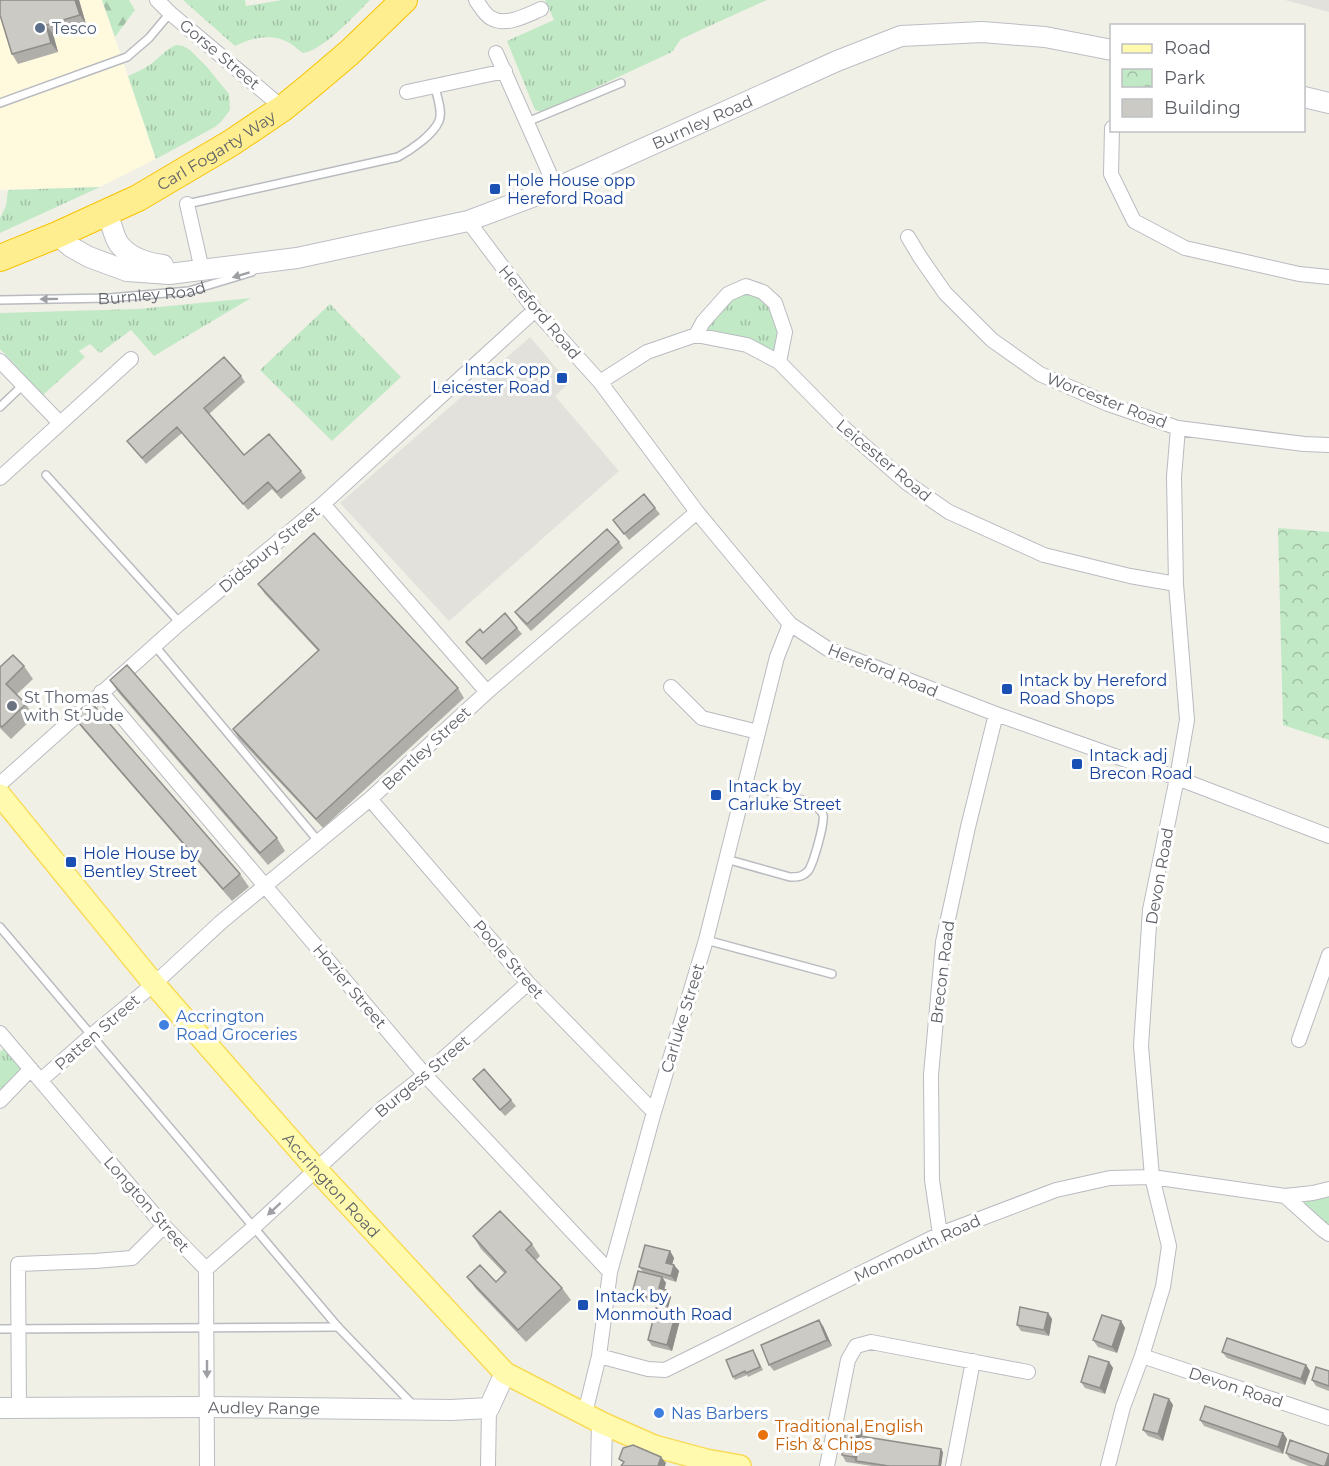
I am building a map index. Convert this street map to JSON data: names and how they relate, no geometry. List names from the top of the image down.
{
  "streets": {
    "highway": ["Carl Fogarty Way"],
    "main road": ["Accrington Road"],
    "street": [
      "Gorse Street",
      "Burnley Road",
      "Hereford Road",
      "Worcester Road",
      "Leicester Road",
      "Didsbury Street",
      "Bentley Street",
      "Devon Road",
      "Poole Street",
      "Brecon Road",
      "Hozier Street",
      "Carluke Street",
      "Patten Street",
      "Burgess Street",
      "Longton Street",
      "Monmouth Road",
      "Audley Range"
    ]
  },
  "crossings": [
    ["Gorse Street", "Carl Fogarty Way"],
    ["Burnley Road", "Carl Fogarty Way"],
    ["Burnley Road", "Hereford Road"],
    ["Hereford Road", "Didsbury Street"],
    ["Hereford Road", "Bentley Street"],
    ["Hereford Road", "Devon Road"],
    ["Hereford Road", "Brecon Road"],
    ["Hereford Road", "Carluke Street"],
    ["Worcester Road", "Devon Road"],
    ["Leicester Road", "Devon Road"],
    ["Didsbury Street", "Hozier Street"],
    ["Bentley Street", "Poole Street"],
    ["Bentley Street", "Hozier Street"],
    ["Bentley Street", "Patten Street"],
    ["Bentley Street", "Accrington Road"],
    ["Devon Road", "Monmouth Road"],
    ["Poole Street", "Carluke Street"],
    ["Poole Street", "Burgess Street"],
    ["Brecon Road", "Monmouth Road"],
    ["Hozier Street", "Carluke Street"],
    ["Hozier Street", "Burgess Street"],
    ["Carluke Street", "Accrington Road"],
    ["Carluke Street", "Monmouth Road"],
    ["Patten Street", "Accrington Road"],
    ["Patten Street", "Longton Street"],
    ["Burgess Street", "Accrington Road"],
    ["Burgess Street", "Longton Street"]
  ],
  "places": {
    "other": [
      "Tesco",
      "St Thomas with St Jude",
      "Accrington Road Groceries",
      "Nas Barbers",
      "Traditional English Fish & Chips"
    ],
    "transit": [
      "Hole House opp Hereford Road",
      "Intack opp Leicester Road",
      "Intack by Hereford Road Shops",
      "Intack adj Brecon Road",
      "Intack by Carluke Street",
      "Hole House by Bentley Street",
      "Intack by Monmouth Road"
    ]
  },
  "legend": ["Road", "Park", "Building"]
}
